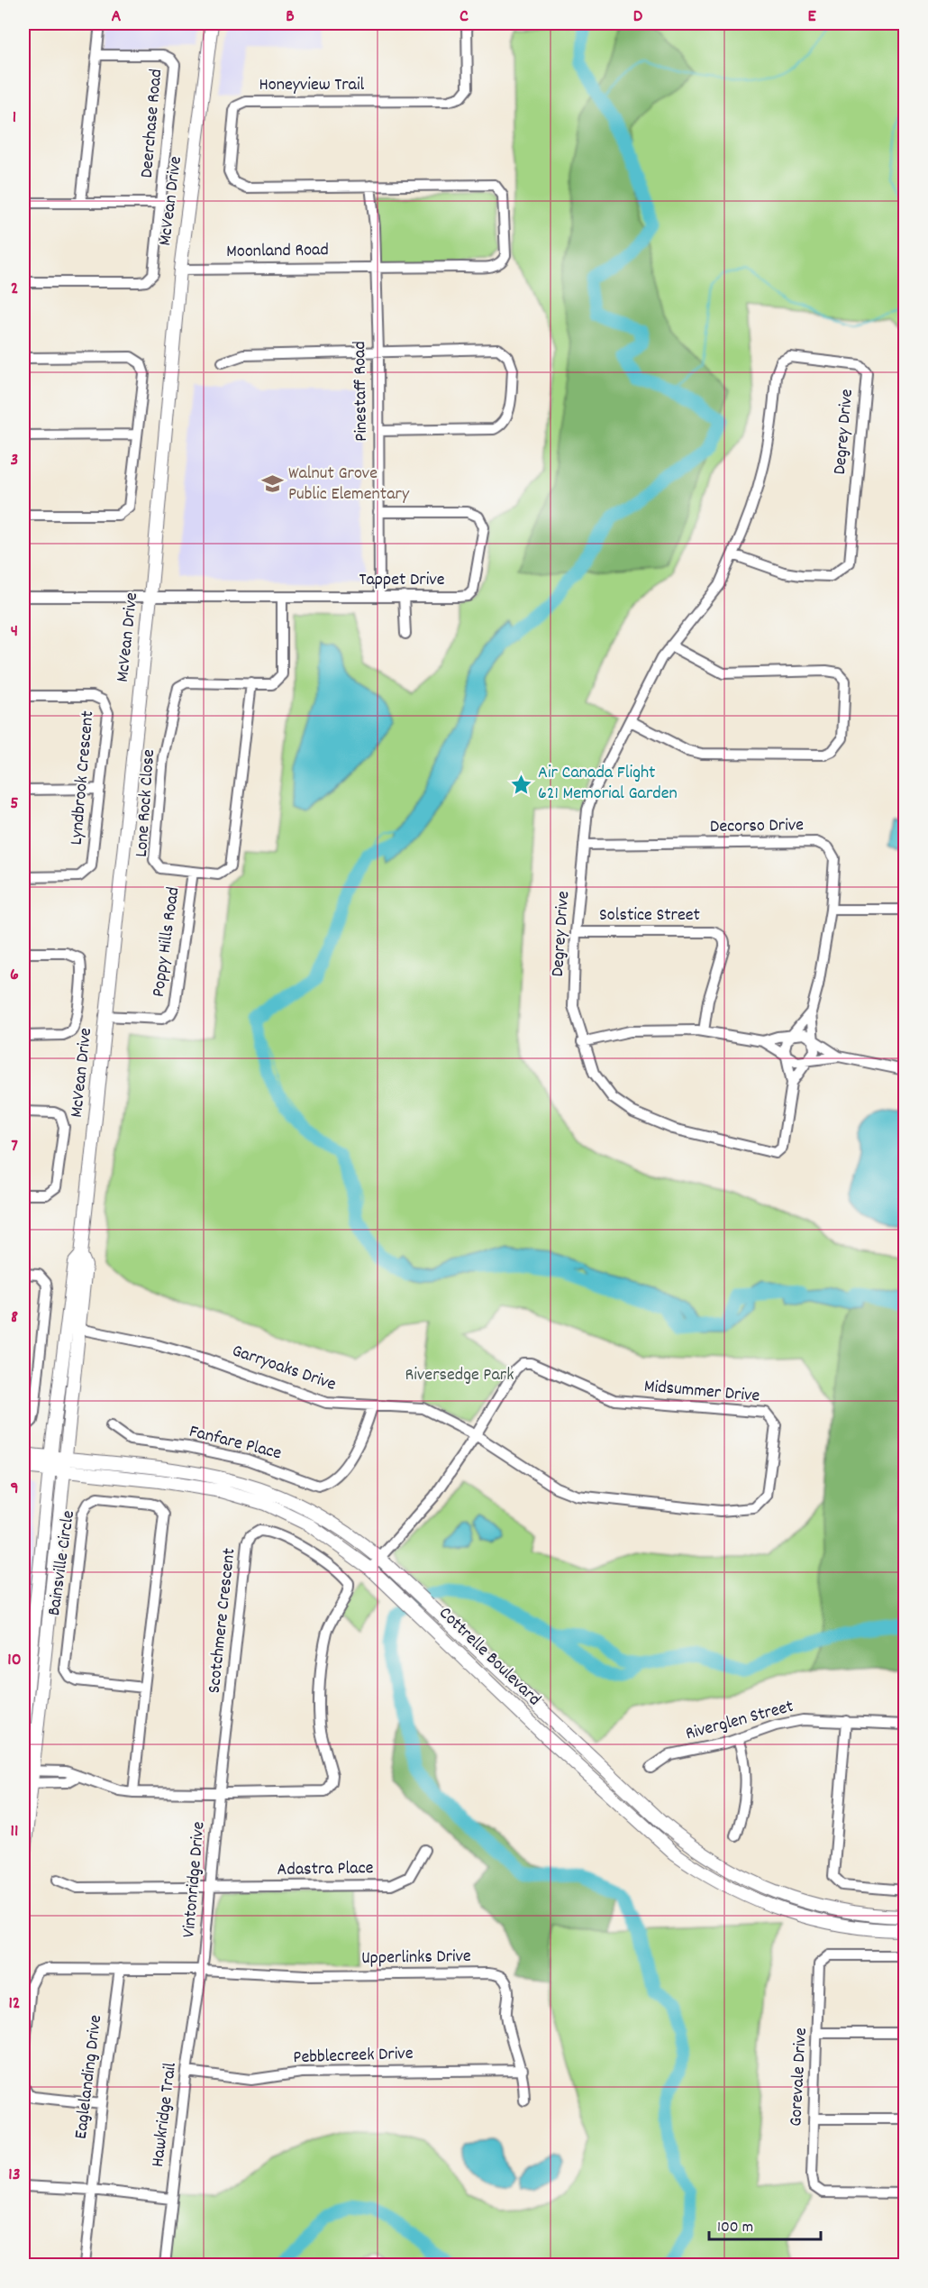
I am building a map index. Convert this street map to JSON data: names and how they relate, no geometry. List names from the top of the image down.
{
  "streets": {
    "main road": ["McVean Drive", "Cottrelle Boulevard"],
    "street": [
      "Honeyview Trail",
      "Deerchase Road",
      "Moonland Road",
      "Pinestaff Road",
      "Degrey Drive",
      "Tappet Drive",
      "Lyndbrook Crescent",
      "Lone Rock Close",
      "Decorso Drive",
      "Solstice Street",
      "Poppy Hills Road",
      "Garryoaks Drive",
      "Midsummer Drive",
      "Fanfare Place",
      "Bainsville Circle",
      "Scotchmere Crescent",
      "Riverglen Street",
      "Adastra Place",
      "Vintonridge Drive",
      "Upperlinks Drive",
      "Pebblecreek Drive",
      "Eaglelanding Drive",
      "Gorevale Drive",
      "Hawkridge Trail"
    ]
  },
  "crossings": [
    ["Honeyview Trail", "Moonland Road"],
    ["Honeyview Trail", "Pinestaff Road"],
    ["McVean Drive", "Moonland Road"],
    ["McVean Drive", "Tappet Drive"],
    ["McVean Drive", "Poppy Hills Road"],
    ["McVean Drive", "Garryoaks Drive"],
    ["McVean Drive", "Cottrelle Boulevard"],
    ["Moonland Road", "Pinestaff Road"],
    ["Pinestaff Road", "Tappet Drive"],
    ["Degrey Drive", "Decorso Drive"],
    ["Degrey Drive", "Solstice Street"],
    ["Tappet Drive", "Lone Rock Close"],
    ["Lone Rock Close", "Poppy Hills Road"],
    ["Garryoaks Drive", "Midsummer Drive"],
    ["Garryoaks Drive", "Fanfare Place"],
    ["Midsummer Drive", "Cottrelle Boulevard"],
    ["Scotchmere Crescent", "Vintonridge Drive"],
    ["Adastra Place", "Vintonridge Drive"],
    ["Vintonridge Drive", "Upperlinks Drive"],
    ["Vintonridge Drive", "Hawkridge Trail"],
    ["Upperlinks Drive", "Pebblecreek Drive"],
    ["Upperlinks Drive", "Eaglelanding Drive"],
    ["Upperlinks Drive", "Hawkridge Trail"],
    ["Pebblecreek Drive", "Hawkridge Trail"]
  ],
  "parks": ["Riversedge Park"],
  "places": {
    "school or university": ["Walnut Grove Public Elementary"],
    "place": ["Air Canada Flight 621 Memorial Garden"]
  },
  "scale_bar": "100 m",
  "grid": {
    "columns": [
      "A",
      "B",
      "C",
      "D",
      "E"
    ],
    "rows": [
      "1",
      "2",
      "3",
      "4",
      "5",
      "6",
      "7",
      "8",
      "9",
      "10",
      "11",
      "12",
      "13"
    ]
  }
}
